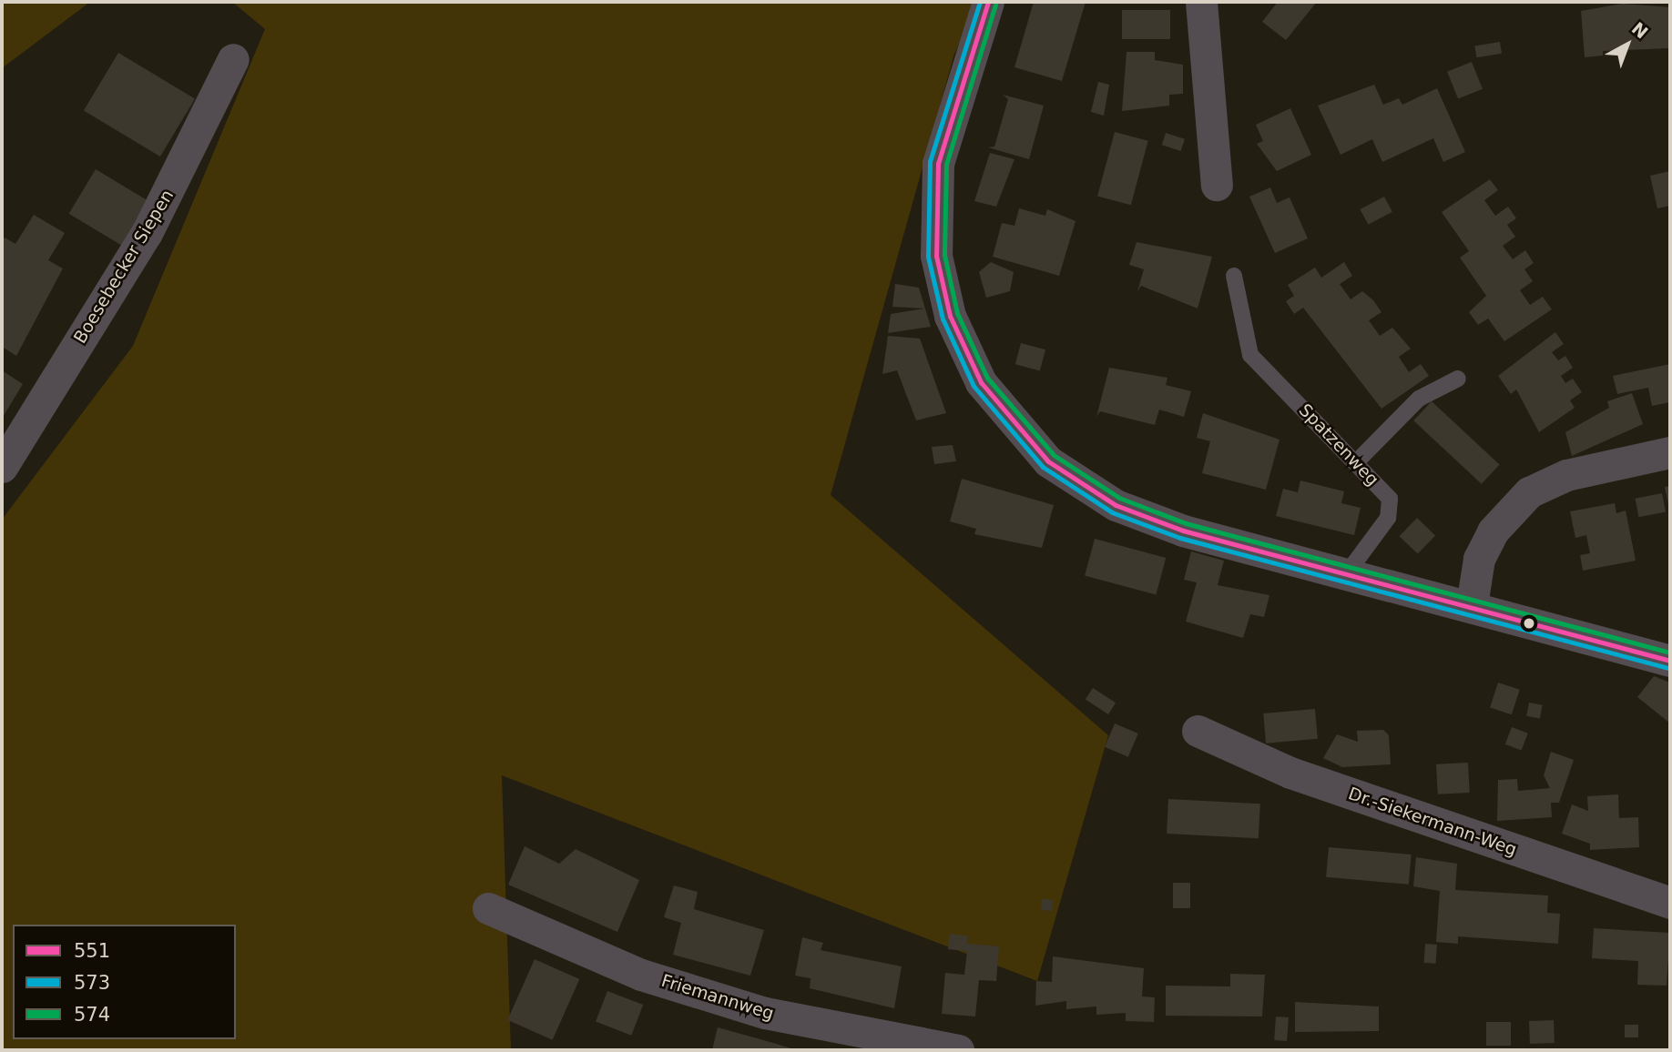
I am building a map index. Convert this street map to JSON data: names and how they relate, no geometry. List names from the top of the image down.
{
  "streets": {
    "street": ["Boesebecker Siepen", "Dr.-Siekermann-Weg", "Friemannweg"],
    "lane": ["Spatzenweg"]
  },
  "lines": ["transit line 551", "transit line 573", "transit line 574"],
  "legend": ["551", "573", "574"],
  "north": "top right"
}
